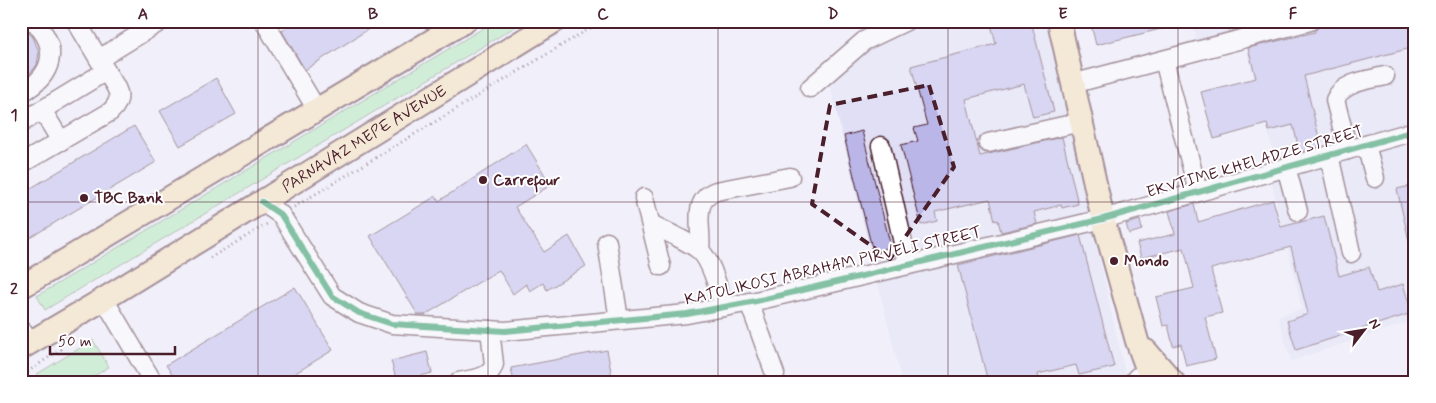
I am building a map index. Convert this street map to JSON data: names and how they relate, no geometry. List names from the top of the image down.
{
  "streets": {
    "main road": ["PARNAVAZ MEPE AVENUE"],
    "street": ["EKVTIME KHELADZE STREET", "KATOLIKOSI ABRAHAM PIRVELI STREET"]
  },
  "crossings": [
    ["PARNAVAZ MEPE AVENUE", "KATOLIKOSI ABRAHAM PIRVELI STREET"],
    ["EKVTIME KHELADZE STREET", "KATOLIKOSI ABRAHAM PIRVELI STREET"]
  ],
  "places": ["Carrefour", "TBC Bank", "Mondo"],
  "scale_bar": "50 m",
  "north": "top right",
  "grid": {
    "columns": [
      "A",
      "B",
      "C",
      "D",
      "E",
      "F"
    ],
    "rows": ["1", "2"]
  }
}
